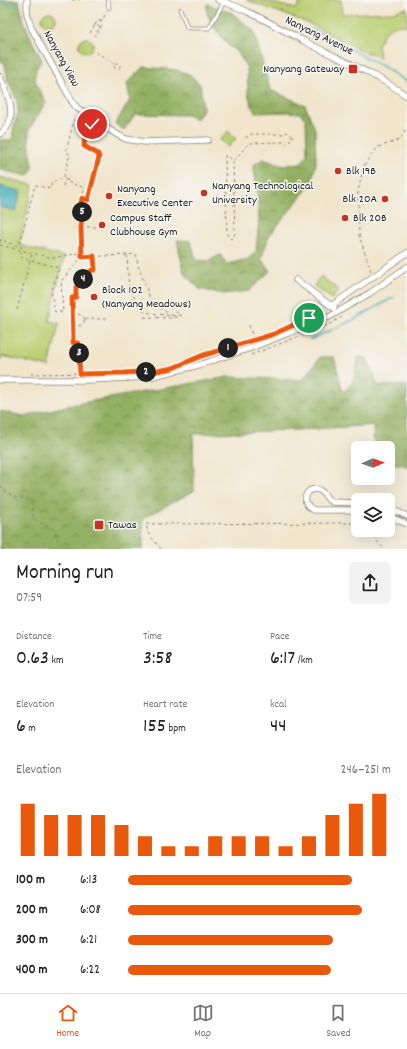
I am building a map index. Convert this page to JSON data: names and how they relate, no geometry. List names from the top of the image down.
{
  "streets": {
    "street": ["Nanyang Avenue", "Nanyang View"]
  },
  "places": {
    "transit": ["Nanyang Gateway", "Tawas"],
    "other": [
      "Blk 19B",
      "Nanyang Technological University",
      "Nanyang Executive Center",
      "Blk 20A",
      "Blk 20B",
      "Campus Staff Clubhouse Gym",
      "Block 102 (Nanyang Meadows)"
    ]
  },
  "north": "right",
  "page": {
    "pins": [
      "5",
      "4",
      "1",
      "3",
      "2"
    ],
    "heading": ["Morning run", "07:59"],
    "stats": [
      ["Distance", "0.63 km"],
      ["Time", "3:58"],
      ["Pace", "6:17 /km"],
      ["Elevation", "6 m"],
      ["Heart rate", "155 bpm"],
      ["kcal", "44"]
    ],
    "chart": ["Elevation", "246–251 m"],
    "list": [
      {
        "name": "100 m",
        "note": "6:13"
      },
      {
        "name": "200 m",
        "note": "6:08"
      },
      {
        "name": "300 m",
        "note": "6:21"
      },
      {
        "name": "400 m",
        "note": "6:22"
      }
    ],
    "tabs": ["Home", "Map", "Saved"]
  }
}
